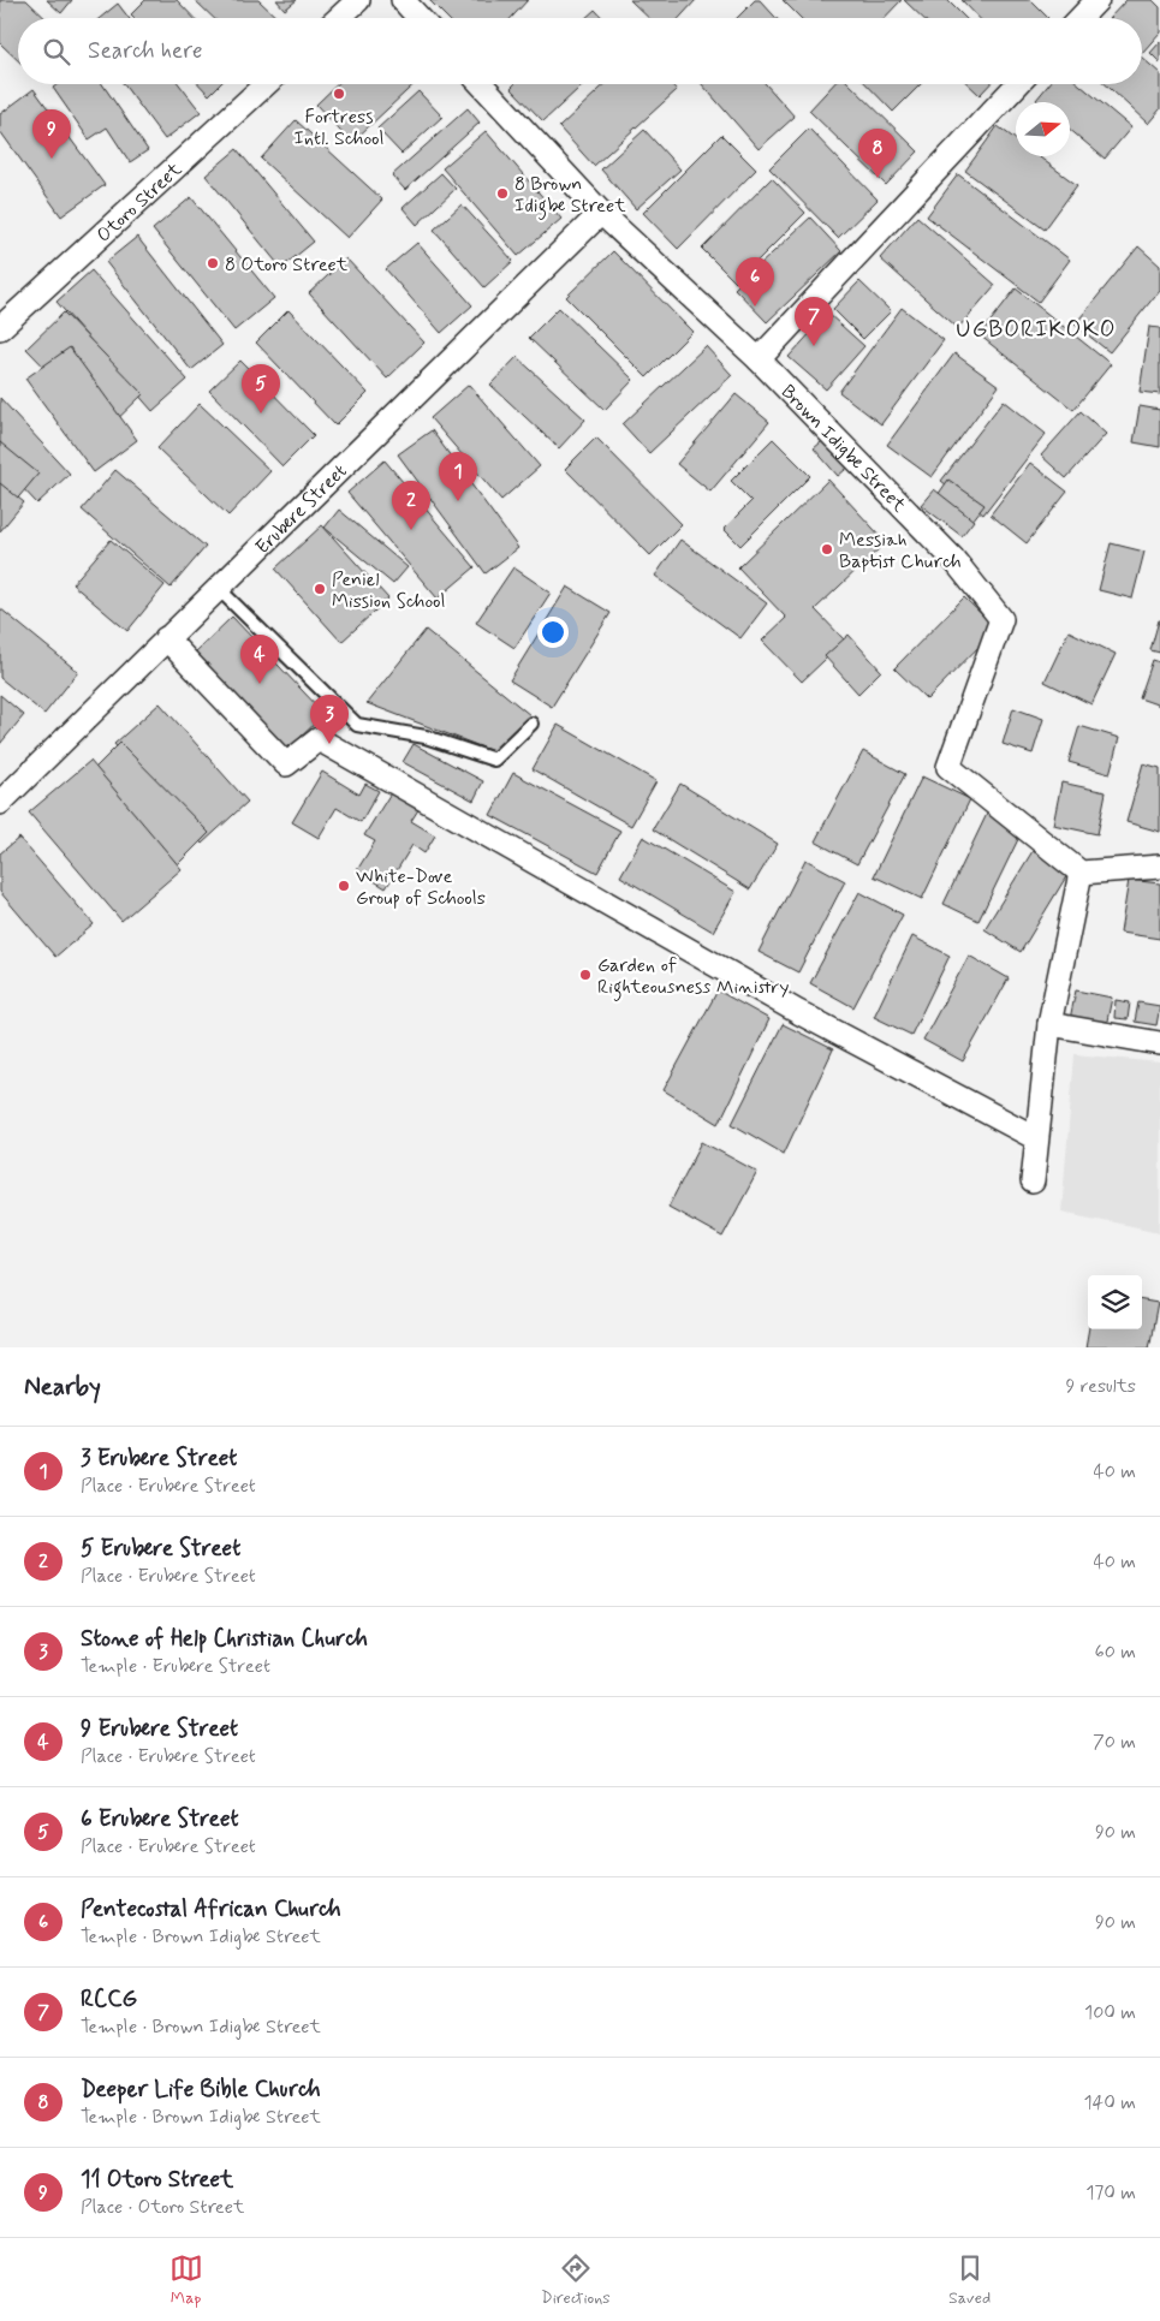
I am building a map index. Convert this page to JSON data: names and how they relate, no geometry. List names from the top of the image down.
{
  "streets": {
    "street": ["Otoro Street", "Brown Idigbe Street", "Erubere Street"]
  },
  "crossings": [
    ["Brown Idigbe Street", "Erubere Street"]
  ],
  "districts": ["UGBORIKOKO"],
  "places": [
    "Fortress Intl. School",
    "8 Brown Idigbe Street",
    "8 Otoro Street",
    "Messiah Baptist Church",
    "Peniel Mission School",
    "White-Dove Group of Schools",
    "Garden of Righteousness Ministry"
  ],
  "north": "right",
  "page": {
    "search": "Search here",
    "pins": [
      "9",
      "8",
      "6",
      "7",
      "5",
      "1",
      "2",
      "4",
      "3"
    ],
    "heading": ["Nearby", "9 results"],
    "list": [
      {
        "mark": "1",
        "name": "3 Erubere Street",
        "note": "Place · Erubere Street",
        "value": "40 m"
      },
      {
        "mark": "2",
        "name": "5 Erubere Street",
        "note": "Place · Erubere Street",
        "value": "40 m"
      },
      {
        "mark": "3",
        "name": "Stone of Help Christian Church",
        "note": "Temple · Erubere Street",
        "value": "60 m"
      },
      {
        "mark": "4",
        "name": "9 Erubere Street",
        "note": "Place · Erubere Street",
        "value": "70 m"
      },
      {
        "mark": "5",
        "name": "6 Erubere Street",
        "note": "Place · Erubere Street",
        "value": "90 m"
      },
      {
        "mark": "6",
        "name": "Pentecostal African Church",
        "note": "Temple · Brown Idigbe Street",
        "value": "90 m"
      },
      {
        "mark": "7",
        "name": "RCCG",
        "note": "Temple · Brown Idigbe Street",
        "value": "100 m"
      },
      {
        "mark": "8",
        "name": "Deeper Life Bible Church",
        "note": "Temple · Brown Idigbe Street",
        "value": "140 m"
      },
      {
        "mark": "9",
        "name": "11 Otoro Street",
        "note": "Place · Otoro Street",
        "value": "170 m"
      }
    ],
    "nav": ["Map", "Directions", "Saved"]
  }
}
